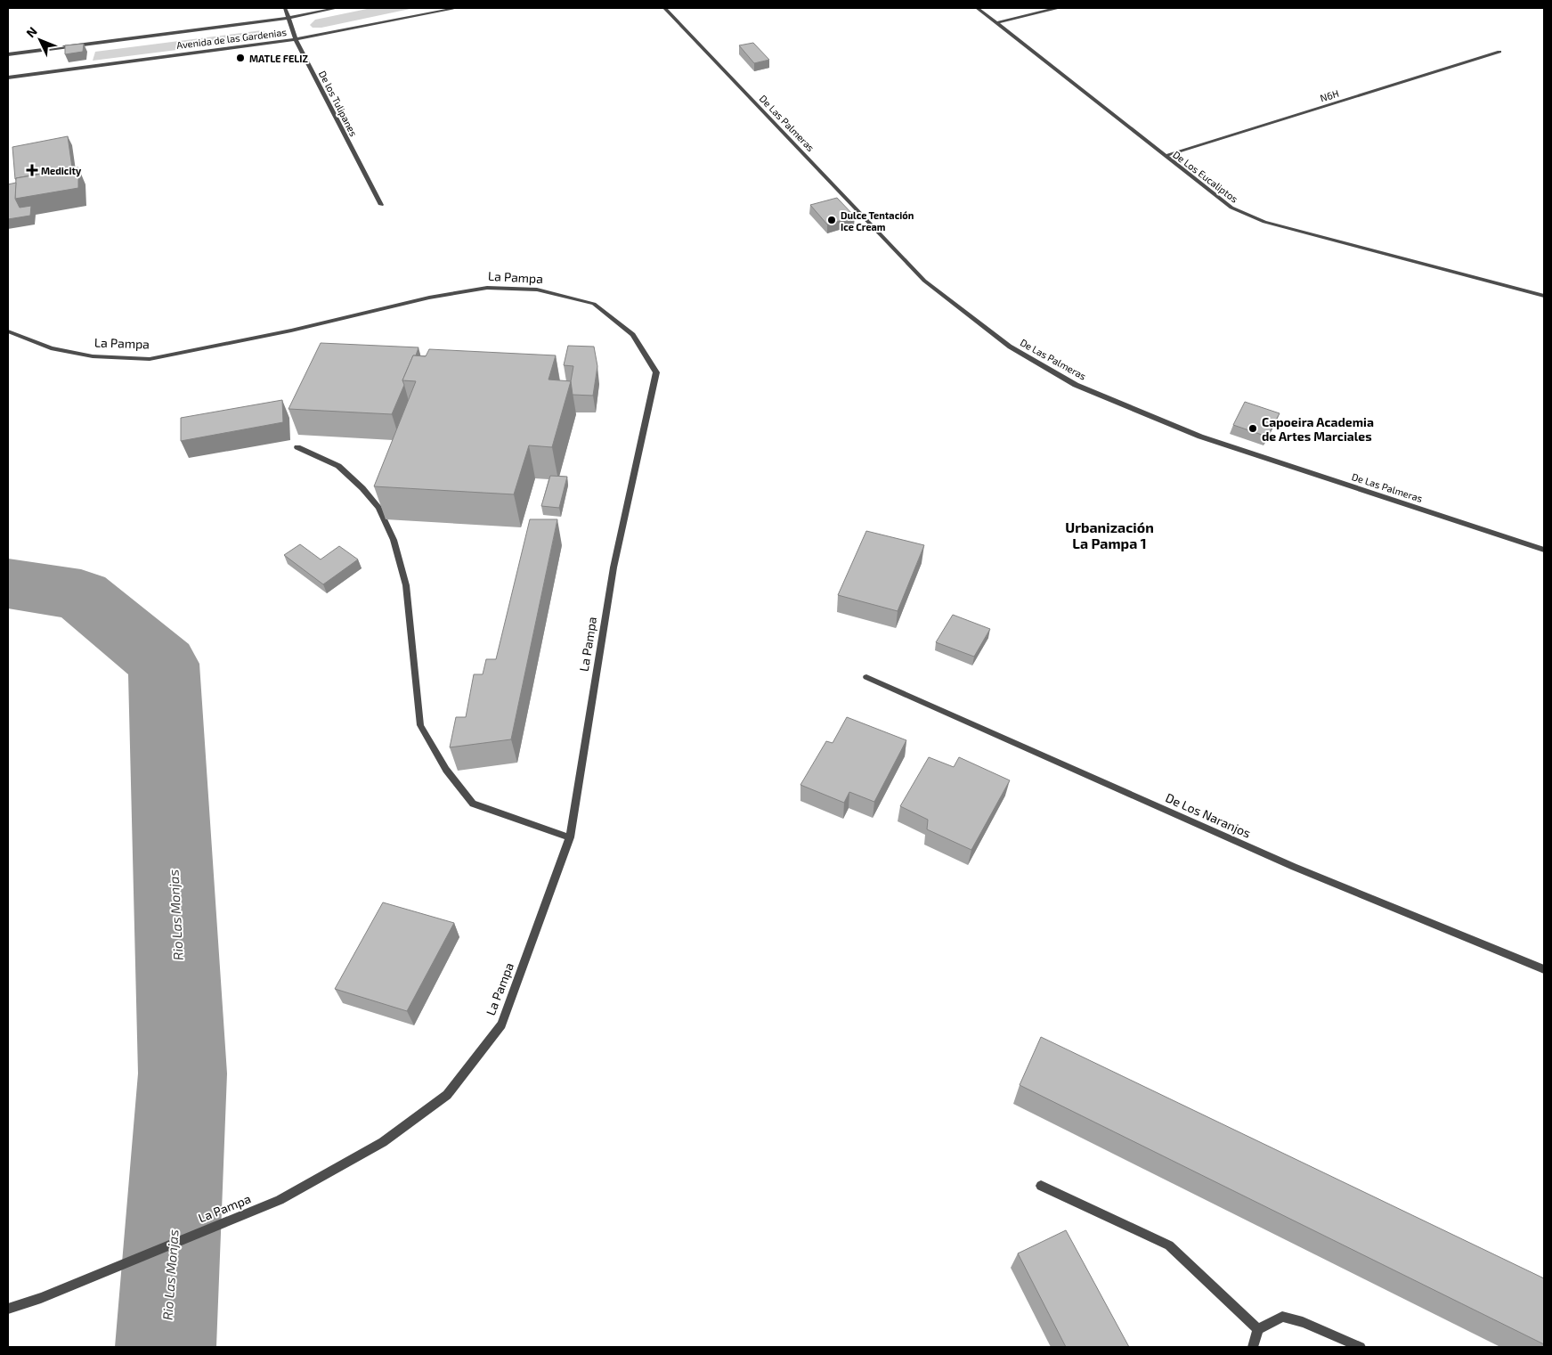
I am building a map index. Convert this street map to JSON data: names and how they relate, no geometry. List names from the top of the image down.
{
  "streets": {
    "street": [
      "Avenida de las Gardenias",
      "N6H",
      "De los Tulipanes",
      "De Las Palmeras",
      "De Los Eucaliptos",
      "La Pampa",
      "De Los Naranjos"
    ]
  },
  "crossings": [
    ["Avenida de las Gardenias", "De los Tulipanes"],
    ["N6H", "De Los Eucaliptos"]
  ],
  "districts": ["Urbanización La Pampa 1"],
  "water": ["Rio Las Monjas"],
  "places": {
    "other": ["MATLE FELIZ", "Dulce Tentación Ice Cream", "Capoeira Academia de Artes Marciales"],
    "health": ["Medicity"]
  },
  "north": "top left"
}
